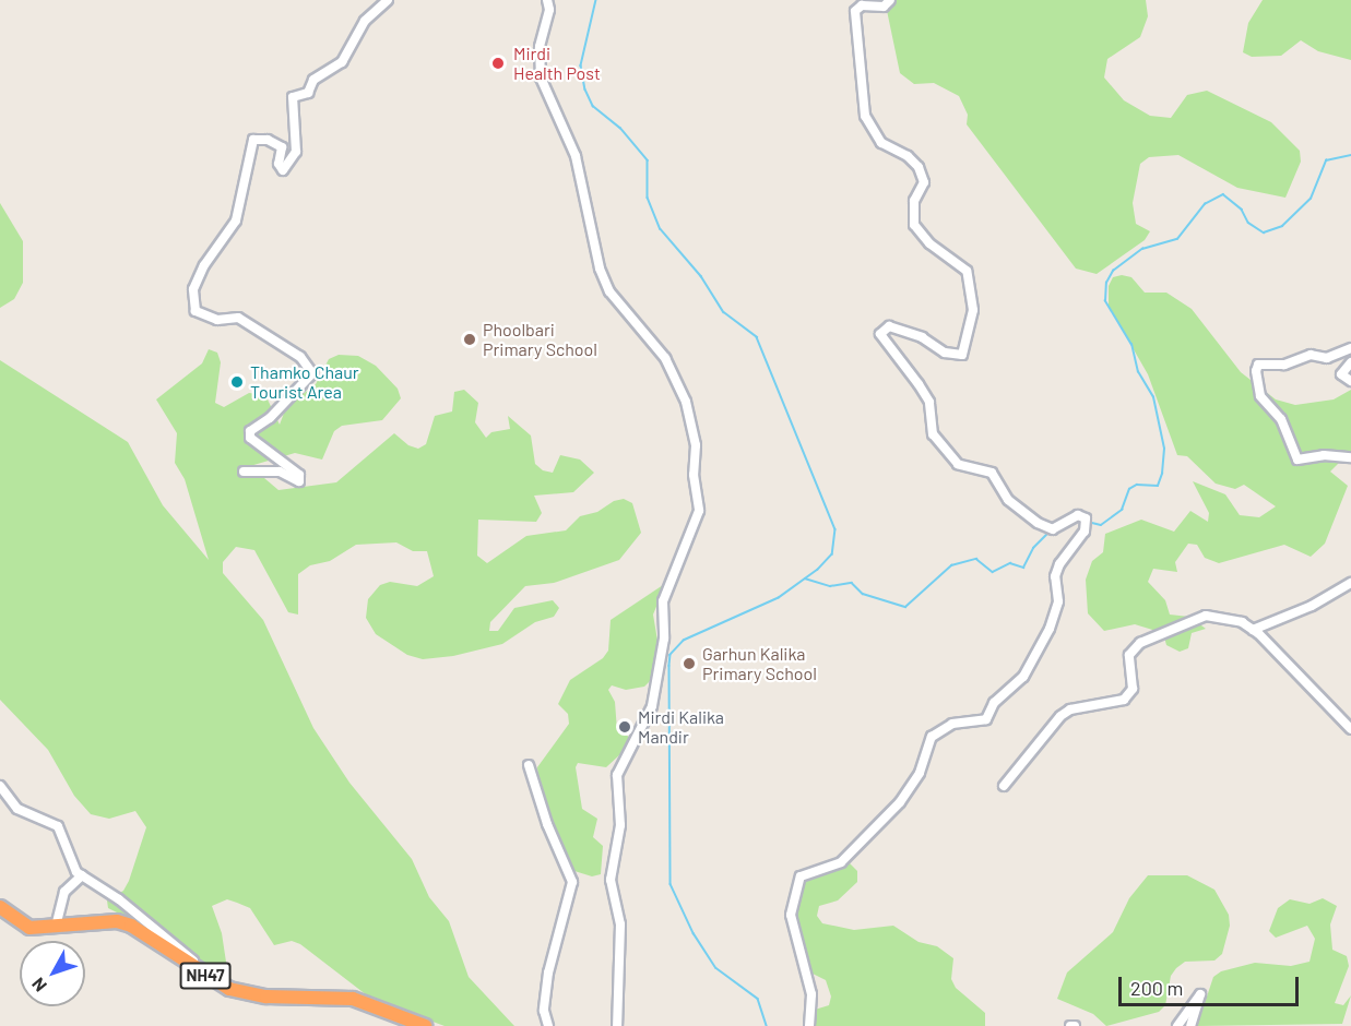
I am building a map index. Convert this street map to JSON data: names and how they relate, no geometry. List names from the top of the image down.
{
  "streets": {
    "highway": ["NH47"]
  },
  "places": [
    "Mirdi Health Post",
    "Phoolbari Primary School",
    "Thamko Chaur Tourist Area",
    "Garhun Kalika Primary School",
    "Mirdi Kalika Mandir"
  ],
  "scale_bar": "200 m",
  "north": "bottom left"
}
